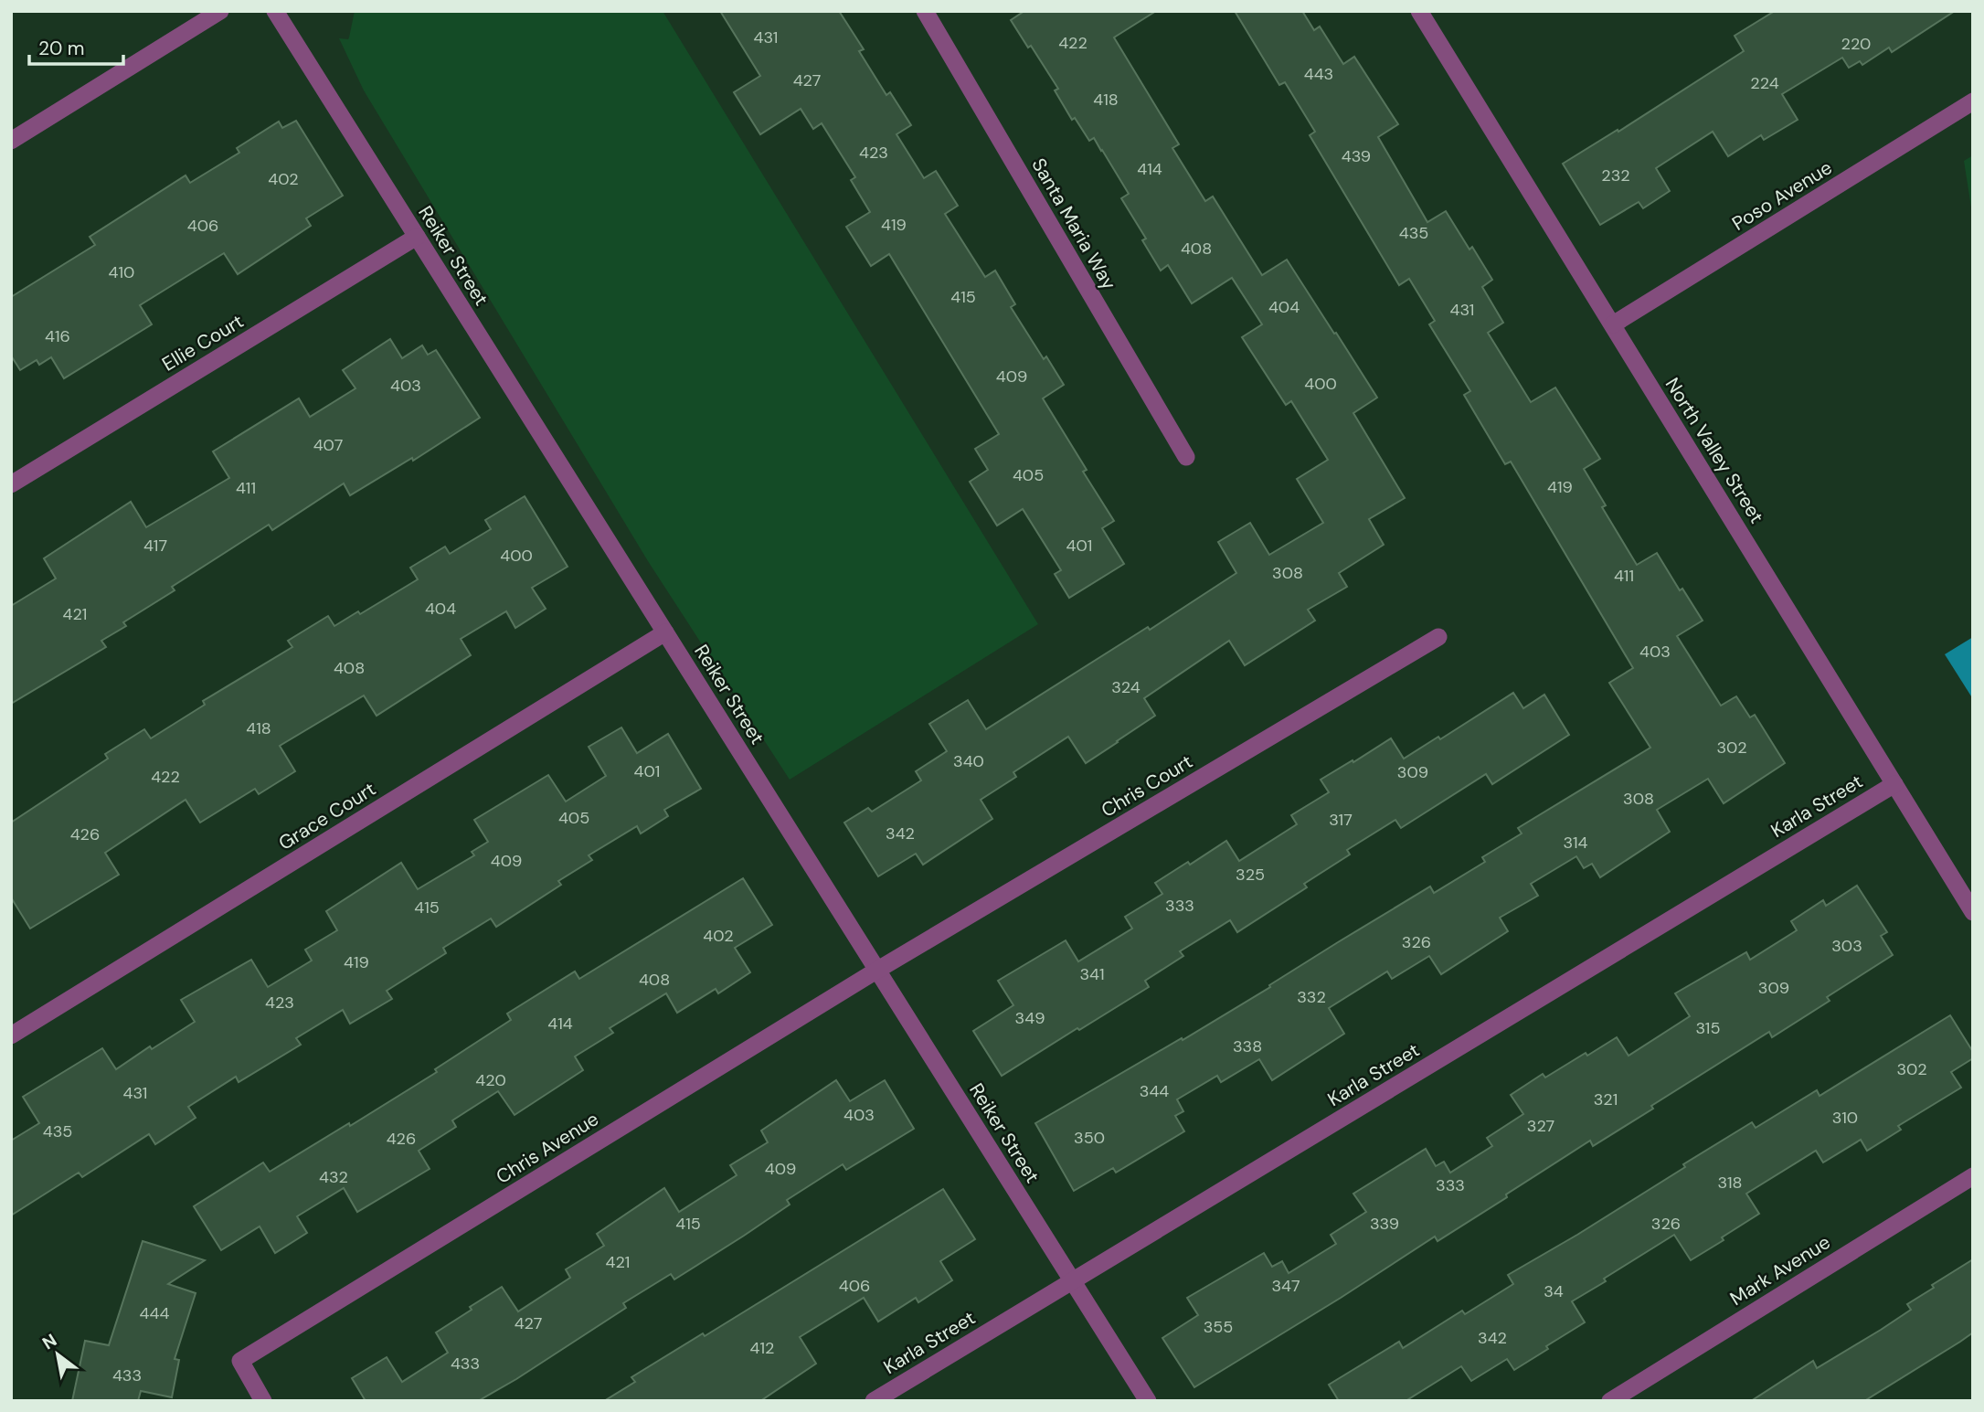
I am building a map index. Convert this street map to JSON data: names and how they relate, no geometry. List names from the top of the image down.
{
  "streets": {
    "street": [
      "Poso Avenue",
      "Santa Maria Way",
      "Reiker Street",
      "Ellie Court",
      "North Valley Street",
      "Chris Court",
      "Karla Street",
      "Grace Court",
      "Chris Avenue",
      "Mark Avenue"
    ]
  },
  "crossings": [
    ["Poso Avenue", "North Valley Street"],
    ["Reiker Street", "Ellie Court"],
    ["Reiker Street", "Chris Court"],
    ["Reiker Street", "Karla Street"],
    ["Reiker Street", "Grace Court"],
    ["Reiker Street", "Chris Avenue"],
    ["North Valley Street", "Karla Street"],
    ["Chris Court", "Chris Avenue"]
  ],
  "house_numbers": [
    "431",
    "422",
    "220",
    "443",
    "427",
    "224",
    "418",
    "423",
    "439",
    "414",
    "232",
    "402",
    "419",
    "406",
    "435",
    "408",
    "410",
    "415",
    "404",
    "431",
    "416",
    "409",
    "400",
    "403",
    "407",
    "405",
    "419",
    "411",
    "417",
    "401",
    "400",
    "308",
    "411",
    "404",
    "421",
    "403",
    "408",
    "324",
    "418",
    "302",
    "340",
    "401",
    "309",
    "422",
    "308",
    "405",
    "317",
    "342",
    "426",
    "314",
    "409",
    "325",
    "333",
    "415",
    "402",
    "326",
    "303",
    "419",
    "341",
    "408",
    "309",
    "332",
    "423",
    "349",
    "414",
    "315",
    "338",
    "302",
    "420",
    "344",
    "431",
    "321",
    "403",
    "310",
    "327",
    "435",
    "350",
    "426",
    "409",
    "432",
    "318",
    "333",
    "415",
    "339",
    "326",
    "421",
    "406",
    "347",
    "34",
    "444",
    "427",
    "355",
    "342",
    "412",
    "433",
    "433"
  ],
  "scale_bar": "20 m",
  "north": "top left"
}
